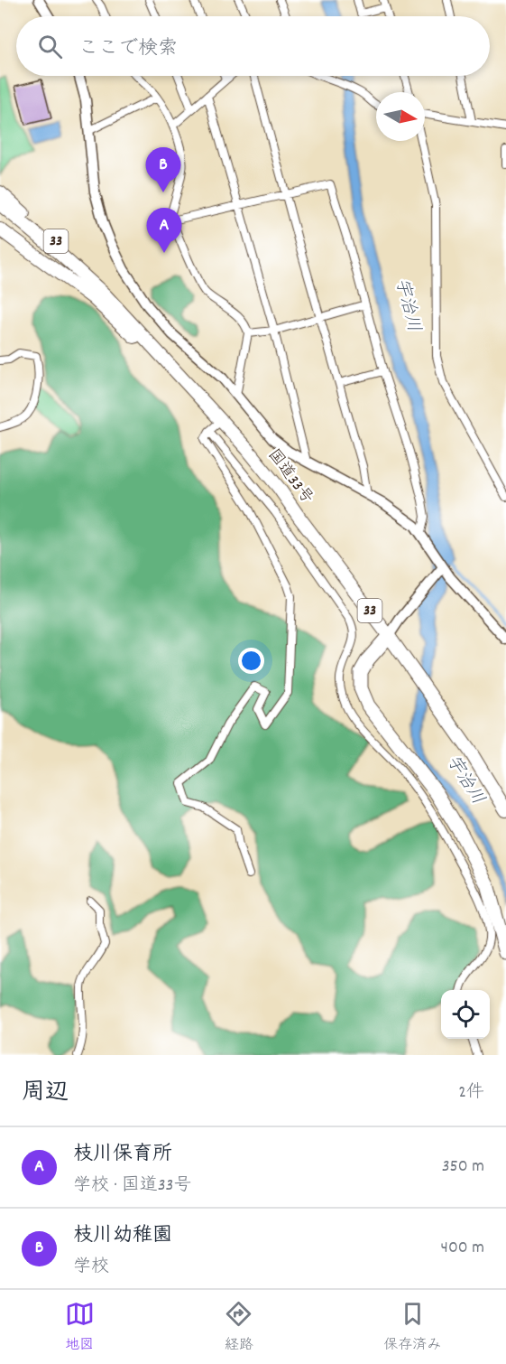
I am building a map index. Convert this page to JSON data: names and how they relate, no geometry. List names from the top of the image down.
{
  "streets": {
    "highway": ["33", "国道33号"]
  },
  "crossings": [
    ["33", "国道33号"]
  ],
  "water": ["宇治川"],
  "north": "right",
  "page": {
    "search": "ここで検索",
    "pins": ["B", "A"],
    "heading": ["周辺", "2件"],
    "list": [
      {
        "mark": "A",
        "name": "枝川保育所",
        "note": "学校 · 国道33号",
        "value": "350 m"
      },
      {
        "mark": "B",
        "name": "枝川幼稚園",
        "note": "学校",
        "value": "400 m"
      }
    ],
    "nav": ["地図", "経路", "保存済み"]
  }
}
